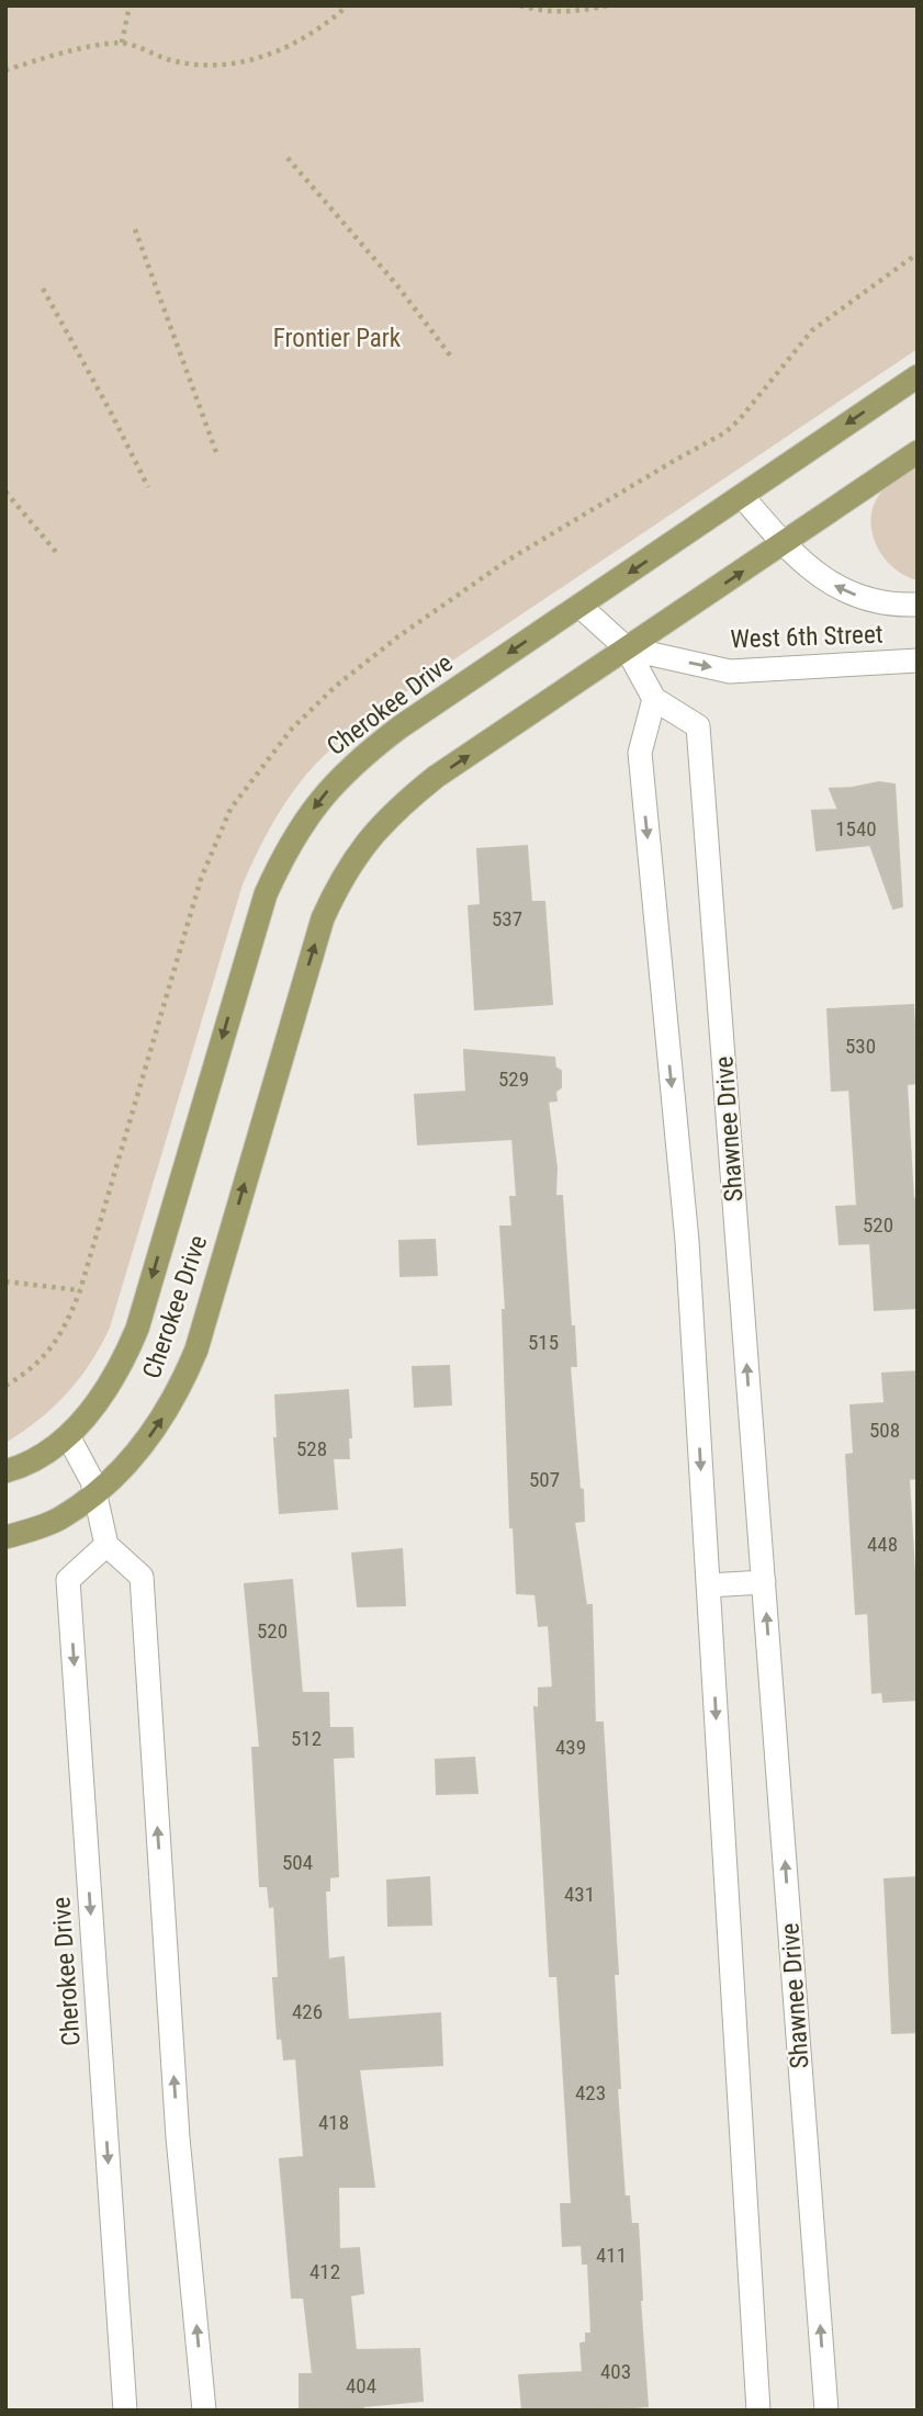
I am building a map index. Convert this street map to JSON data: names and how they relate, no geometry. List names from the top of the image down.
{
  "streets": {
    "main road": ["Cherokee Drive"],
    "street": ["West 6th Street", "Shawnee Drive"]
  },
  "crossings": [
    ["West 6th Street", "Cherokee Drive"],
    ["West 6th Street", "Shawnee Drive"],
    ["Cherokee Drive", "Shawnee Drive"]
  ],
  "parks": ["Frontier Park"],
  "house_numbers": [
    "1540",
    "537",
    "530",
    "529",
    "520",
    "515",
    "508",
    "528",
    "507",
    "448",
    "520",
    "512",
    "439",
    "504",
    "431",
    "426",
    "423",
    "418",
    "411",
    "412",
    "403",
    "404"
  ]
}
